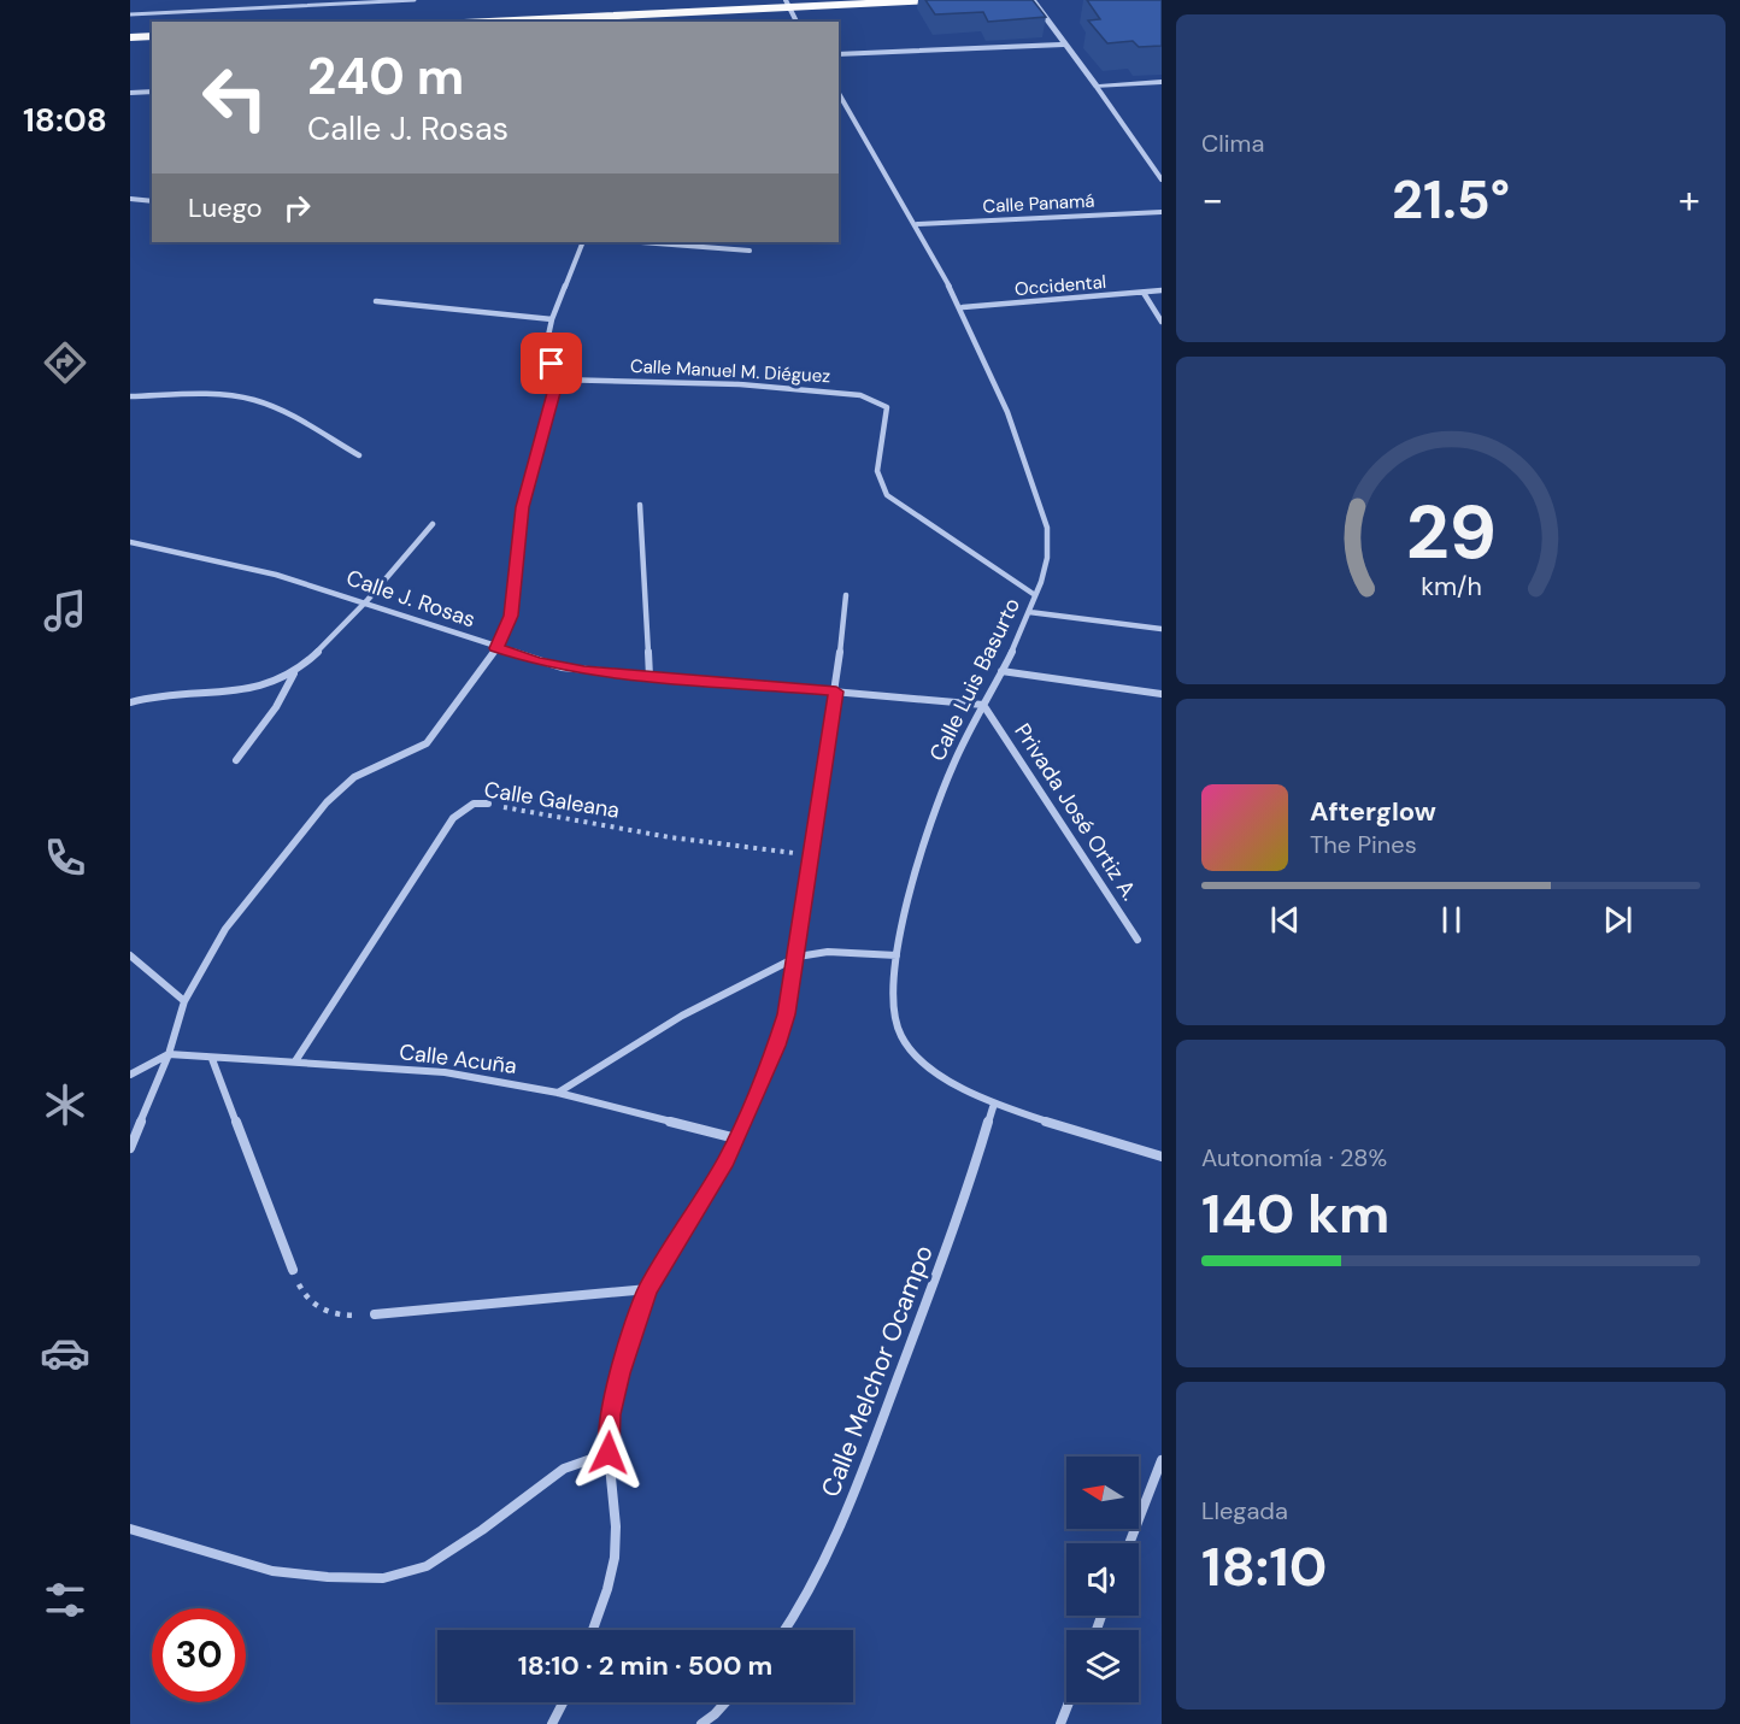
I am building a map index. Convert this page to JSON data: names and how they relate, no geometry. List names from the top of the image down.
{
  "streets": {
    "street": [
      "Calle Panamá",
      "Occidental",
      "Calle Manuel M. Diéguez",
      "Calle J. Rosas",
      "Calle Luis Basurto",
      "Calle Galeana",
      "Privada José Ortiz A.",
      "Calle Acuña",
      "Calle Melchor Ocampo"
    ]
  },
  "crossings": [
    ["Calle Panamá", "Calle Luis Basurto"],
    ["Occidental", "Calle Luis Basurto"],
    ["Calle Manuel M. Diéguez", "Calle Luis Basurto"],
    ["Calle J. Rosas", "Calle Luis Basurto"],
    ["Calle J. Rosas", "Privada José Ortiz A."],
    ["Calle Luis Basurto", "Privada José Ortiz A."],
    ["Calle Luis Basurto", "Calle Melchor Ocampo"],
    ["Calle Galeana", "Calle Acuña"]
  ],
  "north": "left",
  "page": {
    "tabs": "18:08",
    "tile": [
      "Clima",
      ["Autonomía · 28%", "140 km"],
      ["Llegada", "18:10"]
    ],
    "turn": ["240 m", "Calle J. Rosas"],
    "heat": ["−", "21.5°", "+"],
    "then": "Luego",
    "song": ["Afterglow", "The Pines"],
    "limit": "30",
    "trip": "18:10 · 2 min · 500 m",
    "gauge": ["29", "km/h"]
  }
}
